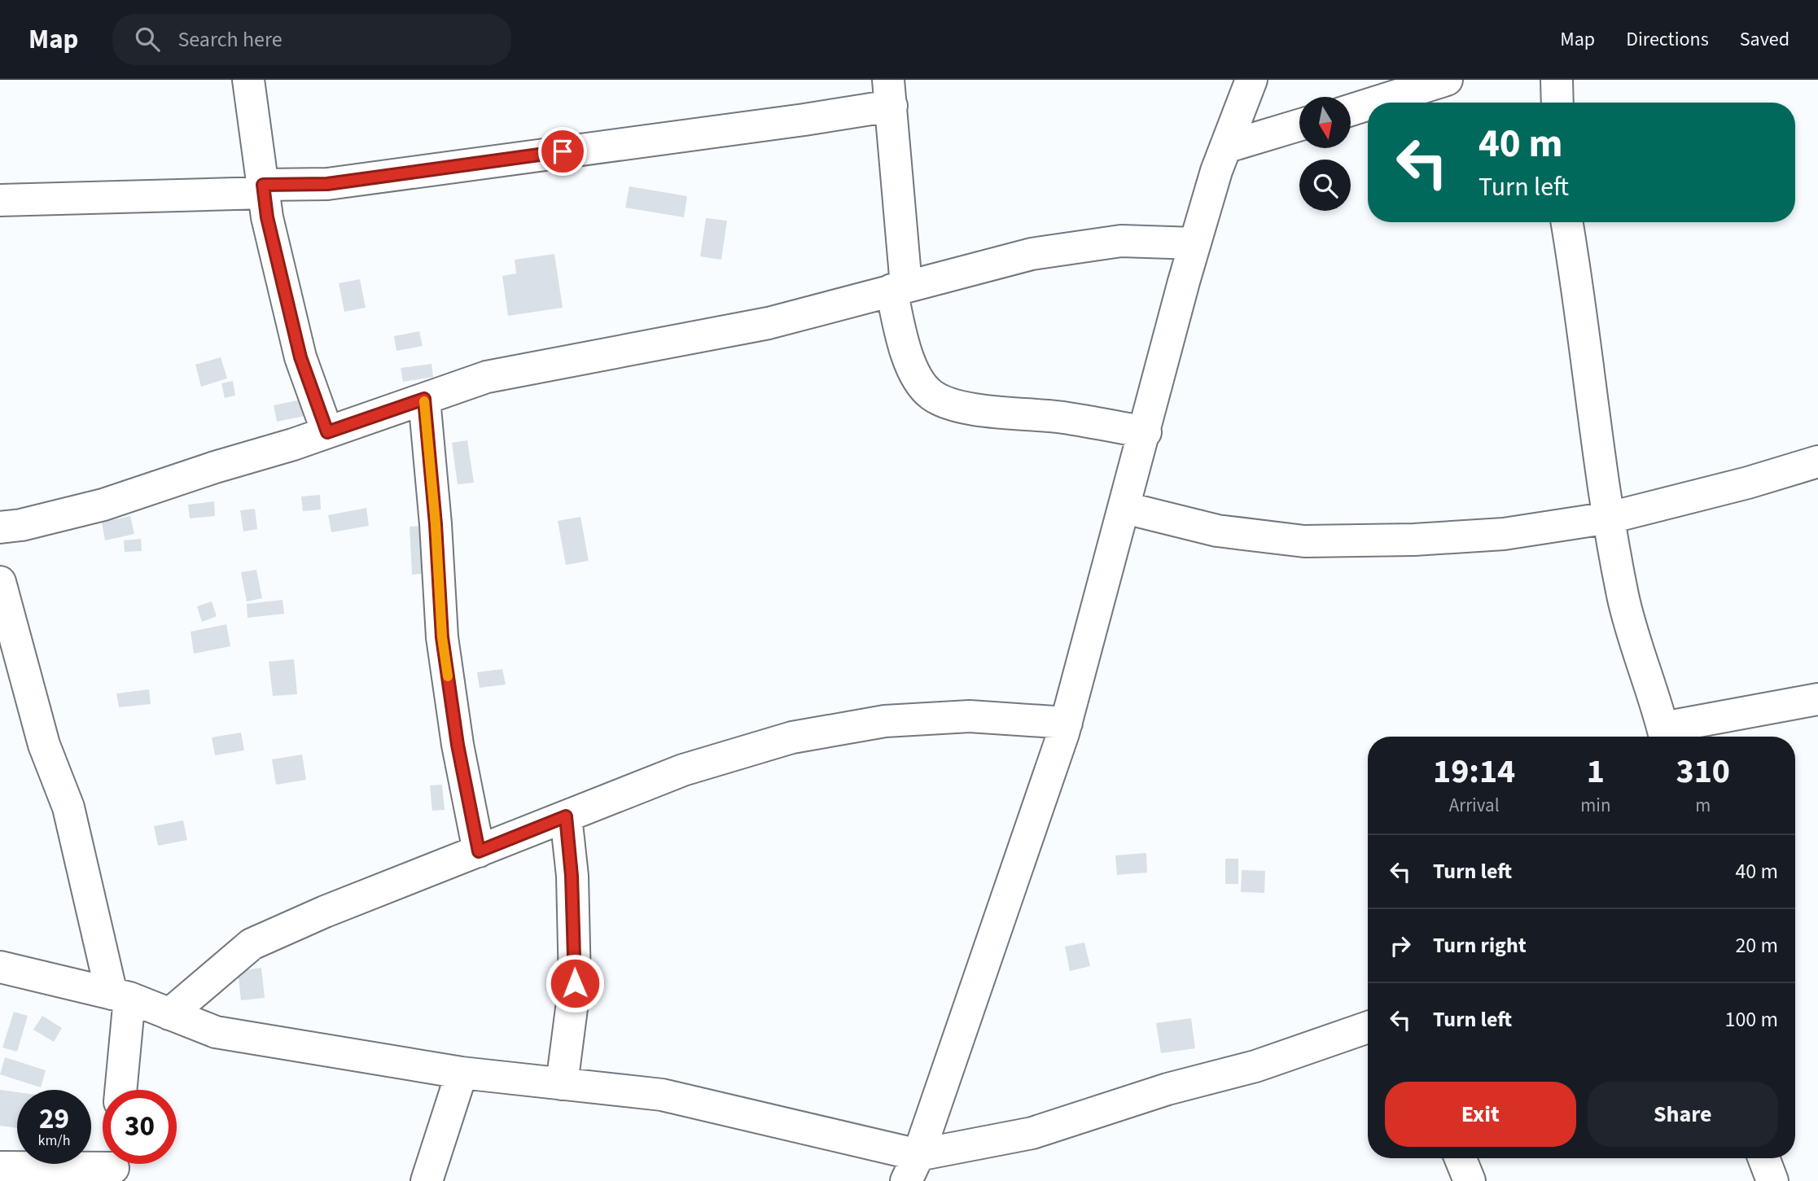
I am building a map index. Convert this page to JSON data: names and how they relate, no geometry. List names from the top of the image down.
{
  "north": "bottom",
  "page": {
    "header": "Map",
    "search": "Search here",
    "nav": ["Map", "Directions", "Saved"],
    "turn": ["40 m", "Turn left"],
    "eta": [
      "19:14",
      "Arrival",
      "1",
      "min",
      "310",
      "m"
    ],
    "list": [
      {
        "name": "Turn left",
        "value": "40 m"
      },
      {
        "name": "Turn right",
        "value": "20 m"
      },
      {
        "name": "Turn left",
        "value": "100 m"
      }
    ],
    "buttons": ["Exit", "Share"],
    "speed": "29 km/h",
    "limit": "30"
  }
}
